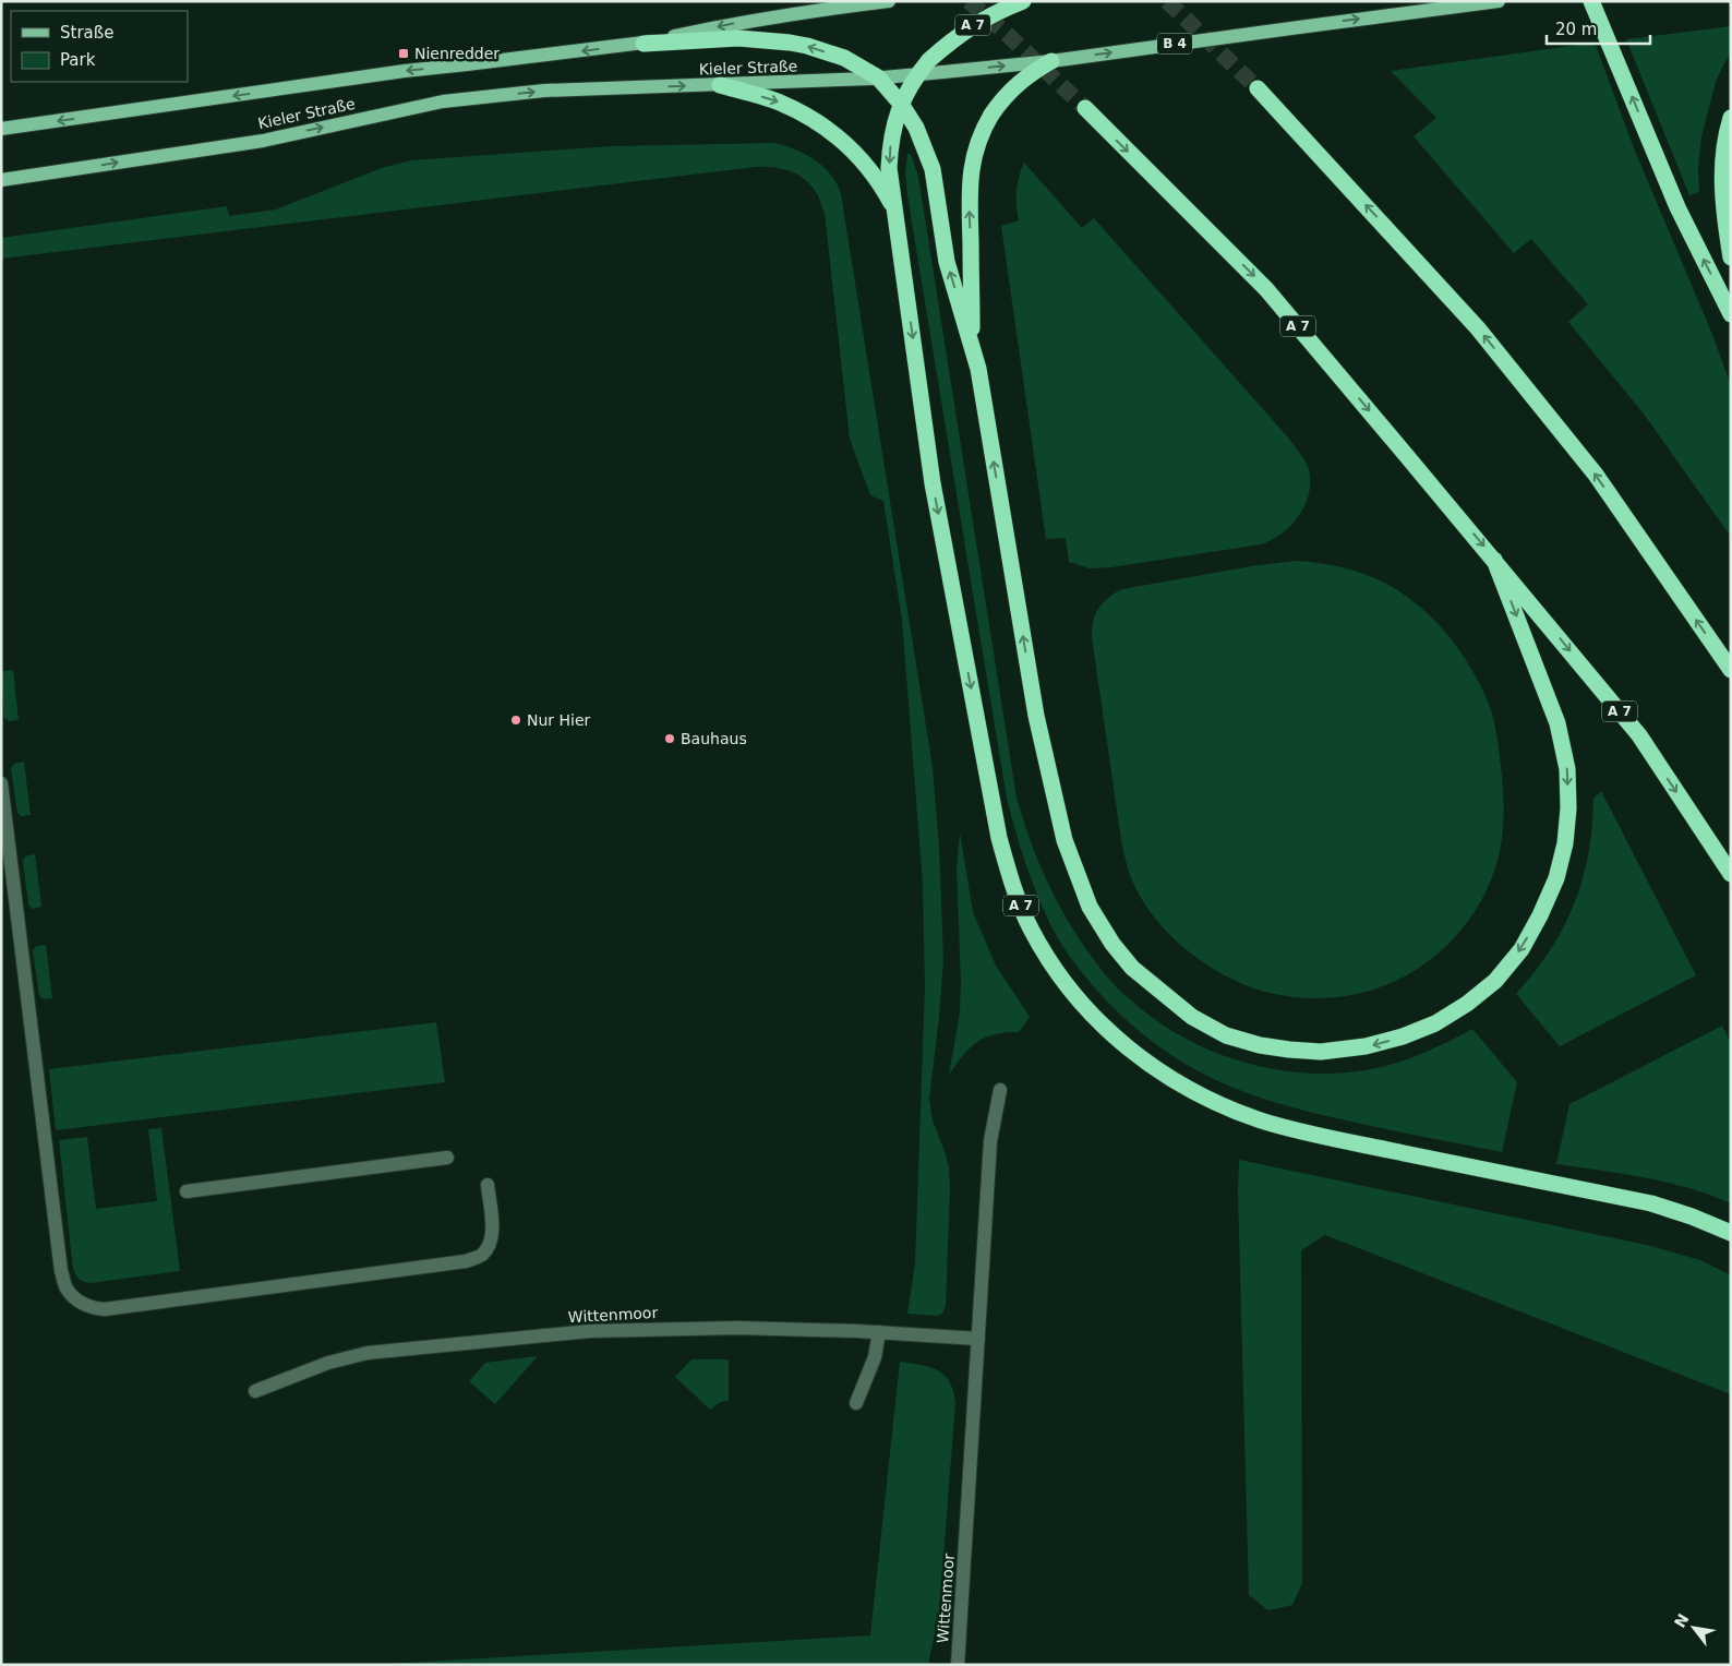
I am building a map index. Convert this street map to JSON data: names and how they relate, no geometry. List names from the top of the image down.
{
  "streets": {
    "highway": ["A 7"],
    "main road": ["B 4", "Kieler Straße"],
    "street": ["Wittenmoor"]
  },
  "crossings": [
    ["A 7", "Kieler Straße"]
  ],
  "places": {
    "transit": ["Nienredder"],
    "other": ["Nur Hier", "Bauhaus"]
  },
  "legend": ["Straße", "Park"],
  "scale_bar": "20 m",
  "north": "top left"
}
